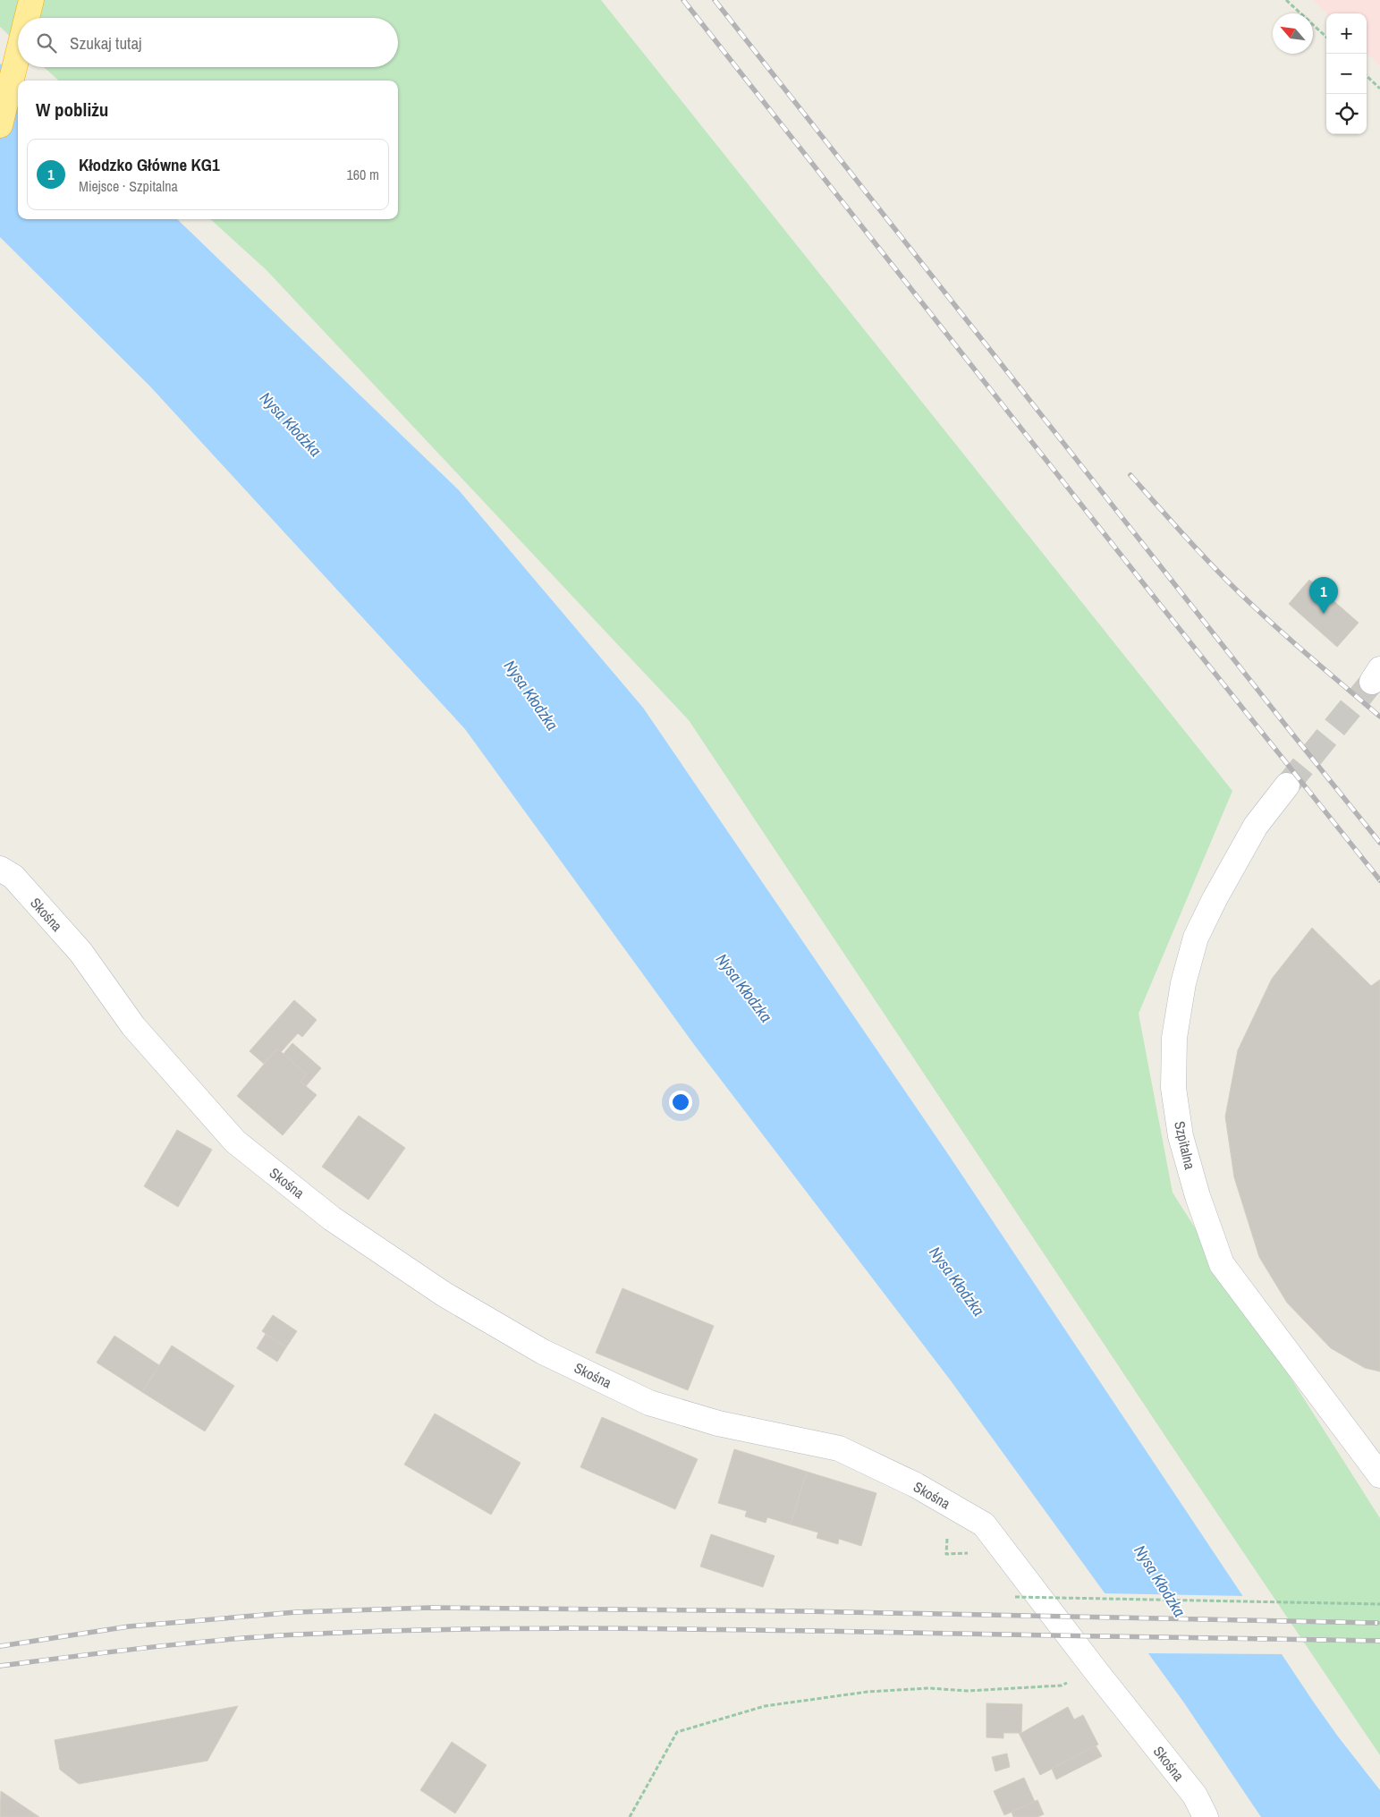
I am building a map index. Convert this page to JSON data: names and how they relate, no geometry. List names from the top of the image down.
{
  "streets": {
    "street": ["Skośna", "Szpitalna"]
  },
  "water": ["Nysa Kłodzka"],
  "north": "top left",
  "page": {
    "map_buttons": ["+", "−"],
    "search": "Szukaj tutaj",
    "heading": "W pobliżu",
    "list": [
      {
        "mark": "1",
        "name": "Kłodzko Główne KG1",
        "note": "Miejsce · Szpitalna",
        "value": "160 m"
      }
    ],
    "pins": "1"
  }
}
